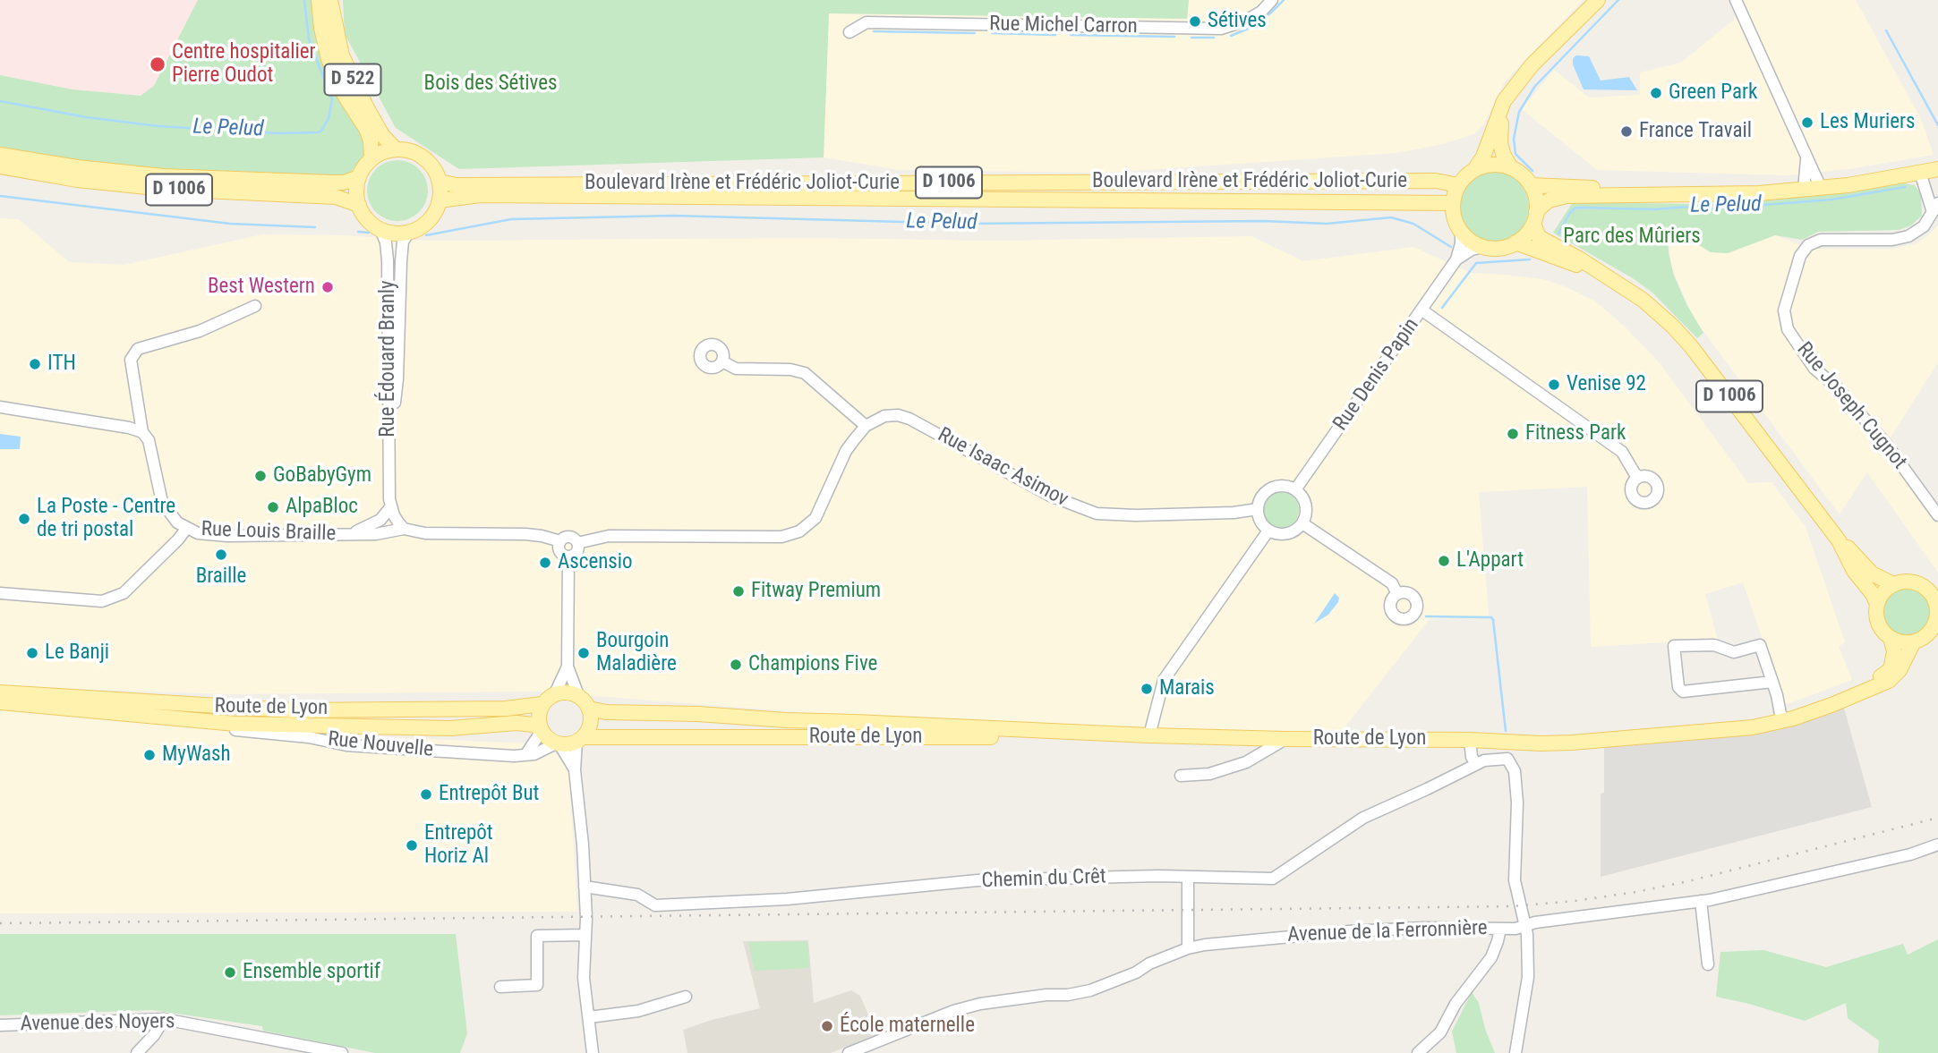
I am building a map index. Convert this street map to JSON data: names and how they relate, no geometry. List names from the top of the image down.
{
  "streets": {
    "main road": [
      "D 522",
      "Boulevard Irène et Frédéric Joliot-Curie",
      "D 1006",
      "Route de Lyon"
    ],
    "street": [
      "Rue Michel Carron",
      "Rue Édouard Branly",
      "Rue Denis Papin",
      "Rue Joseph Cugnot",
      "Rue Isaac Asimov",
      "Rue Louis Braille",
      "Rue Nouvelle",
      "Chemin du Crêt",
      "Avenue de la Ferronnière",
      "Avenue des Noyers"
    ]
  },
  "crossings": [
    ["D 522", "Boulevard Irène et Frédéric Joliot-Curie"],
    ["D 522", "D 1006"],
    ["D 522", "Rue Édouard Branly"],
    ["Boulevard Irène et Frédéric Joliot-Curie", "D 1006"],
    ["Boulevard Irène et Frédéric Joliot-Curie", "Rue Édouard Branly"],
    ["Boulevard Irène et Frédéric Joliot-Curie", "Rue Denis Papin"],
    ["D 1006", "Rue Édouard Branly"],
    ["D 1006", "Rue Denis Papin"],
    ["Rue Édouard Branly", "Rue Louis Braille"],
    ["Rue Denis Papin", "Rue Isaac Asimov"],
    ["Route de Lyon", "Rue Nouvelle"]
  ],
  "water": ["Le Pelud"],
  "parks": ["Bois des Sétives", "Parc des Mûriers"],
  "places": [
    "Sétives",
    "Centre hospitalier Pierre Oudot",
    "Green Park",
    "Les Muriers",
    "France Travail",
    "Best Western",
    "ITH",
    "Venise 92",
    "Fitness Park",
    "GoBabyGym",
    "AlpaBloc",
    "La Poste - Centre de tri postal",
    "Braille",
    "L'Appart",
    "Ascensio",
    "Fitway Premium",
    "Le Banji",
    "Bourgoin Maladière",
    "Champions Five",
    "Marais",
    "MyWash",
    "Entrepôt But",
    "Entrepôt Horiz Al",
    "Ensemble sportif",
    "École maternelle"
  ]
}
